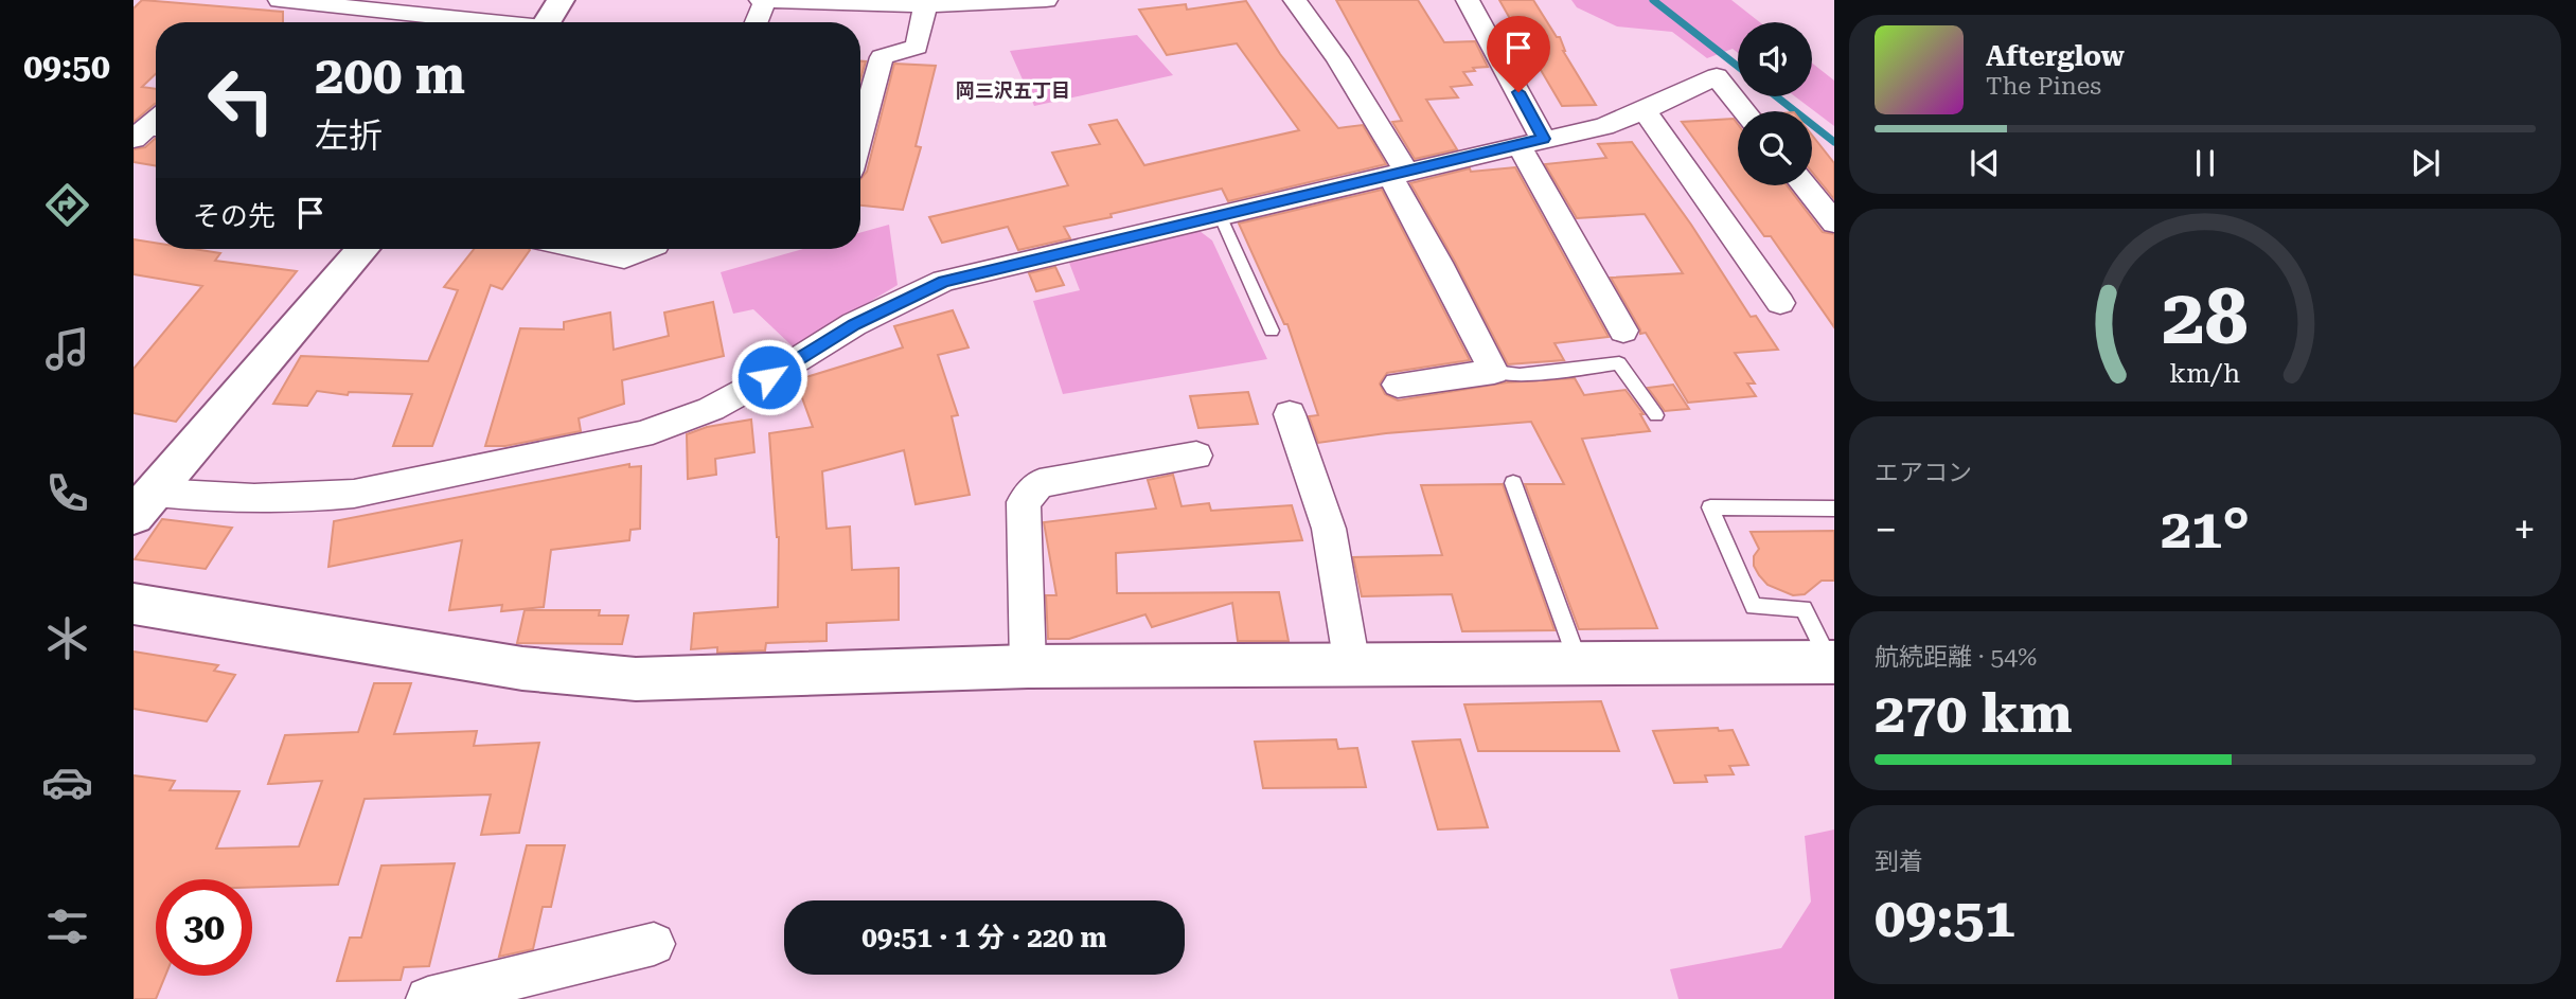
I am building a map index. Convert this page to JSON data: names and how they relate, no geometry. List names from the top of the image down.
{
  "districts": ["岡三沢五丁目"],
  "page": {
    "tabs": "09:50",
    "turn": ["200 m", "左折"],
    "song": ["Afterglow", "The Pines"],
    "then": "その先",
    "tile": [
      "エアコン",
      ["航続距離 · 54%", "270 km"],
      ["到着", "09:51"]
    ],
    "heat": ["−", "21°", "+"],
    "limit": "30",
    "trip": "09:51 · 1 分 · 220 m",
    "gauge": ["28", "km/h"]
  }
}
